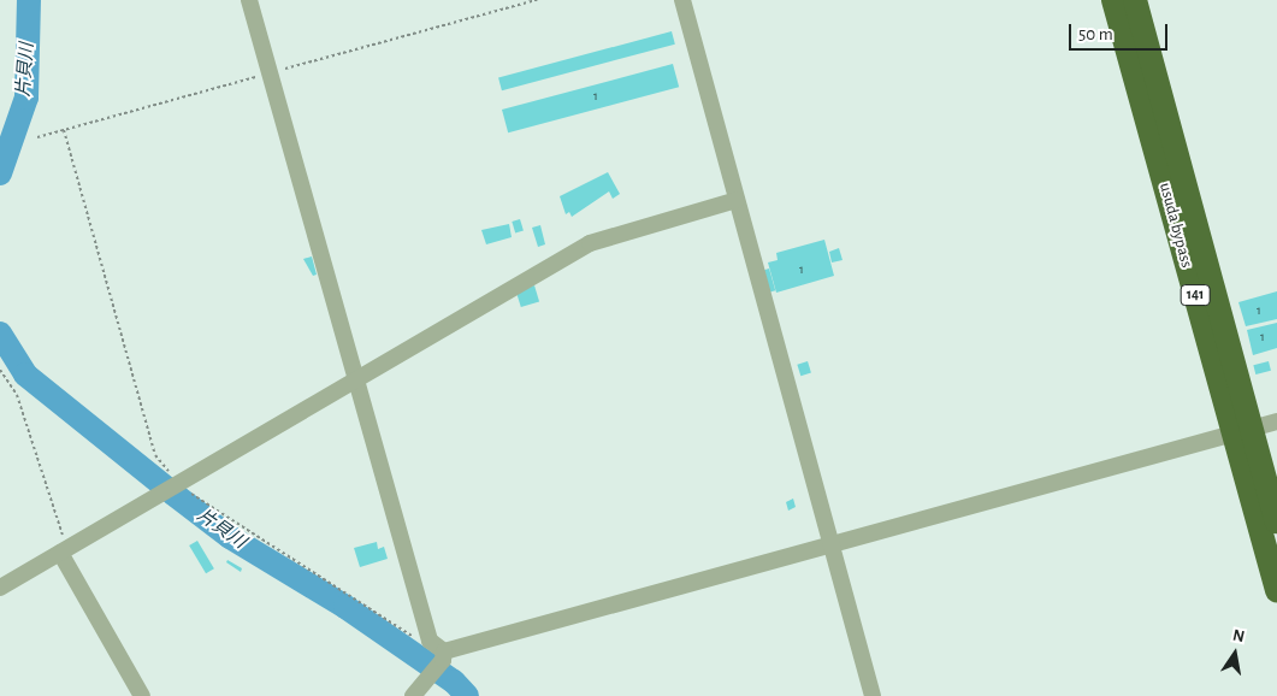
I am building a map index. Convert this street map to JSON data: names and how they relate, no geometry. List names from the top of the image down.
{
  "streets": {
    "highway": ["usuda bypass", "141"]
  },
  "water": ["片貝川"],
  "house_numbers": [
    "1",
    "1",
    "1",
    "1"
  ],
  "scale_bar": "50 m",
  "north": "top"
}
